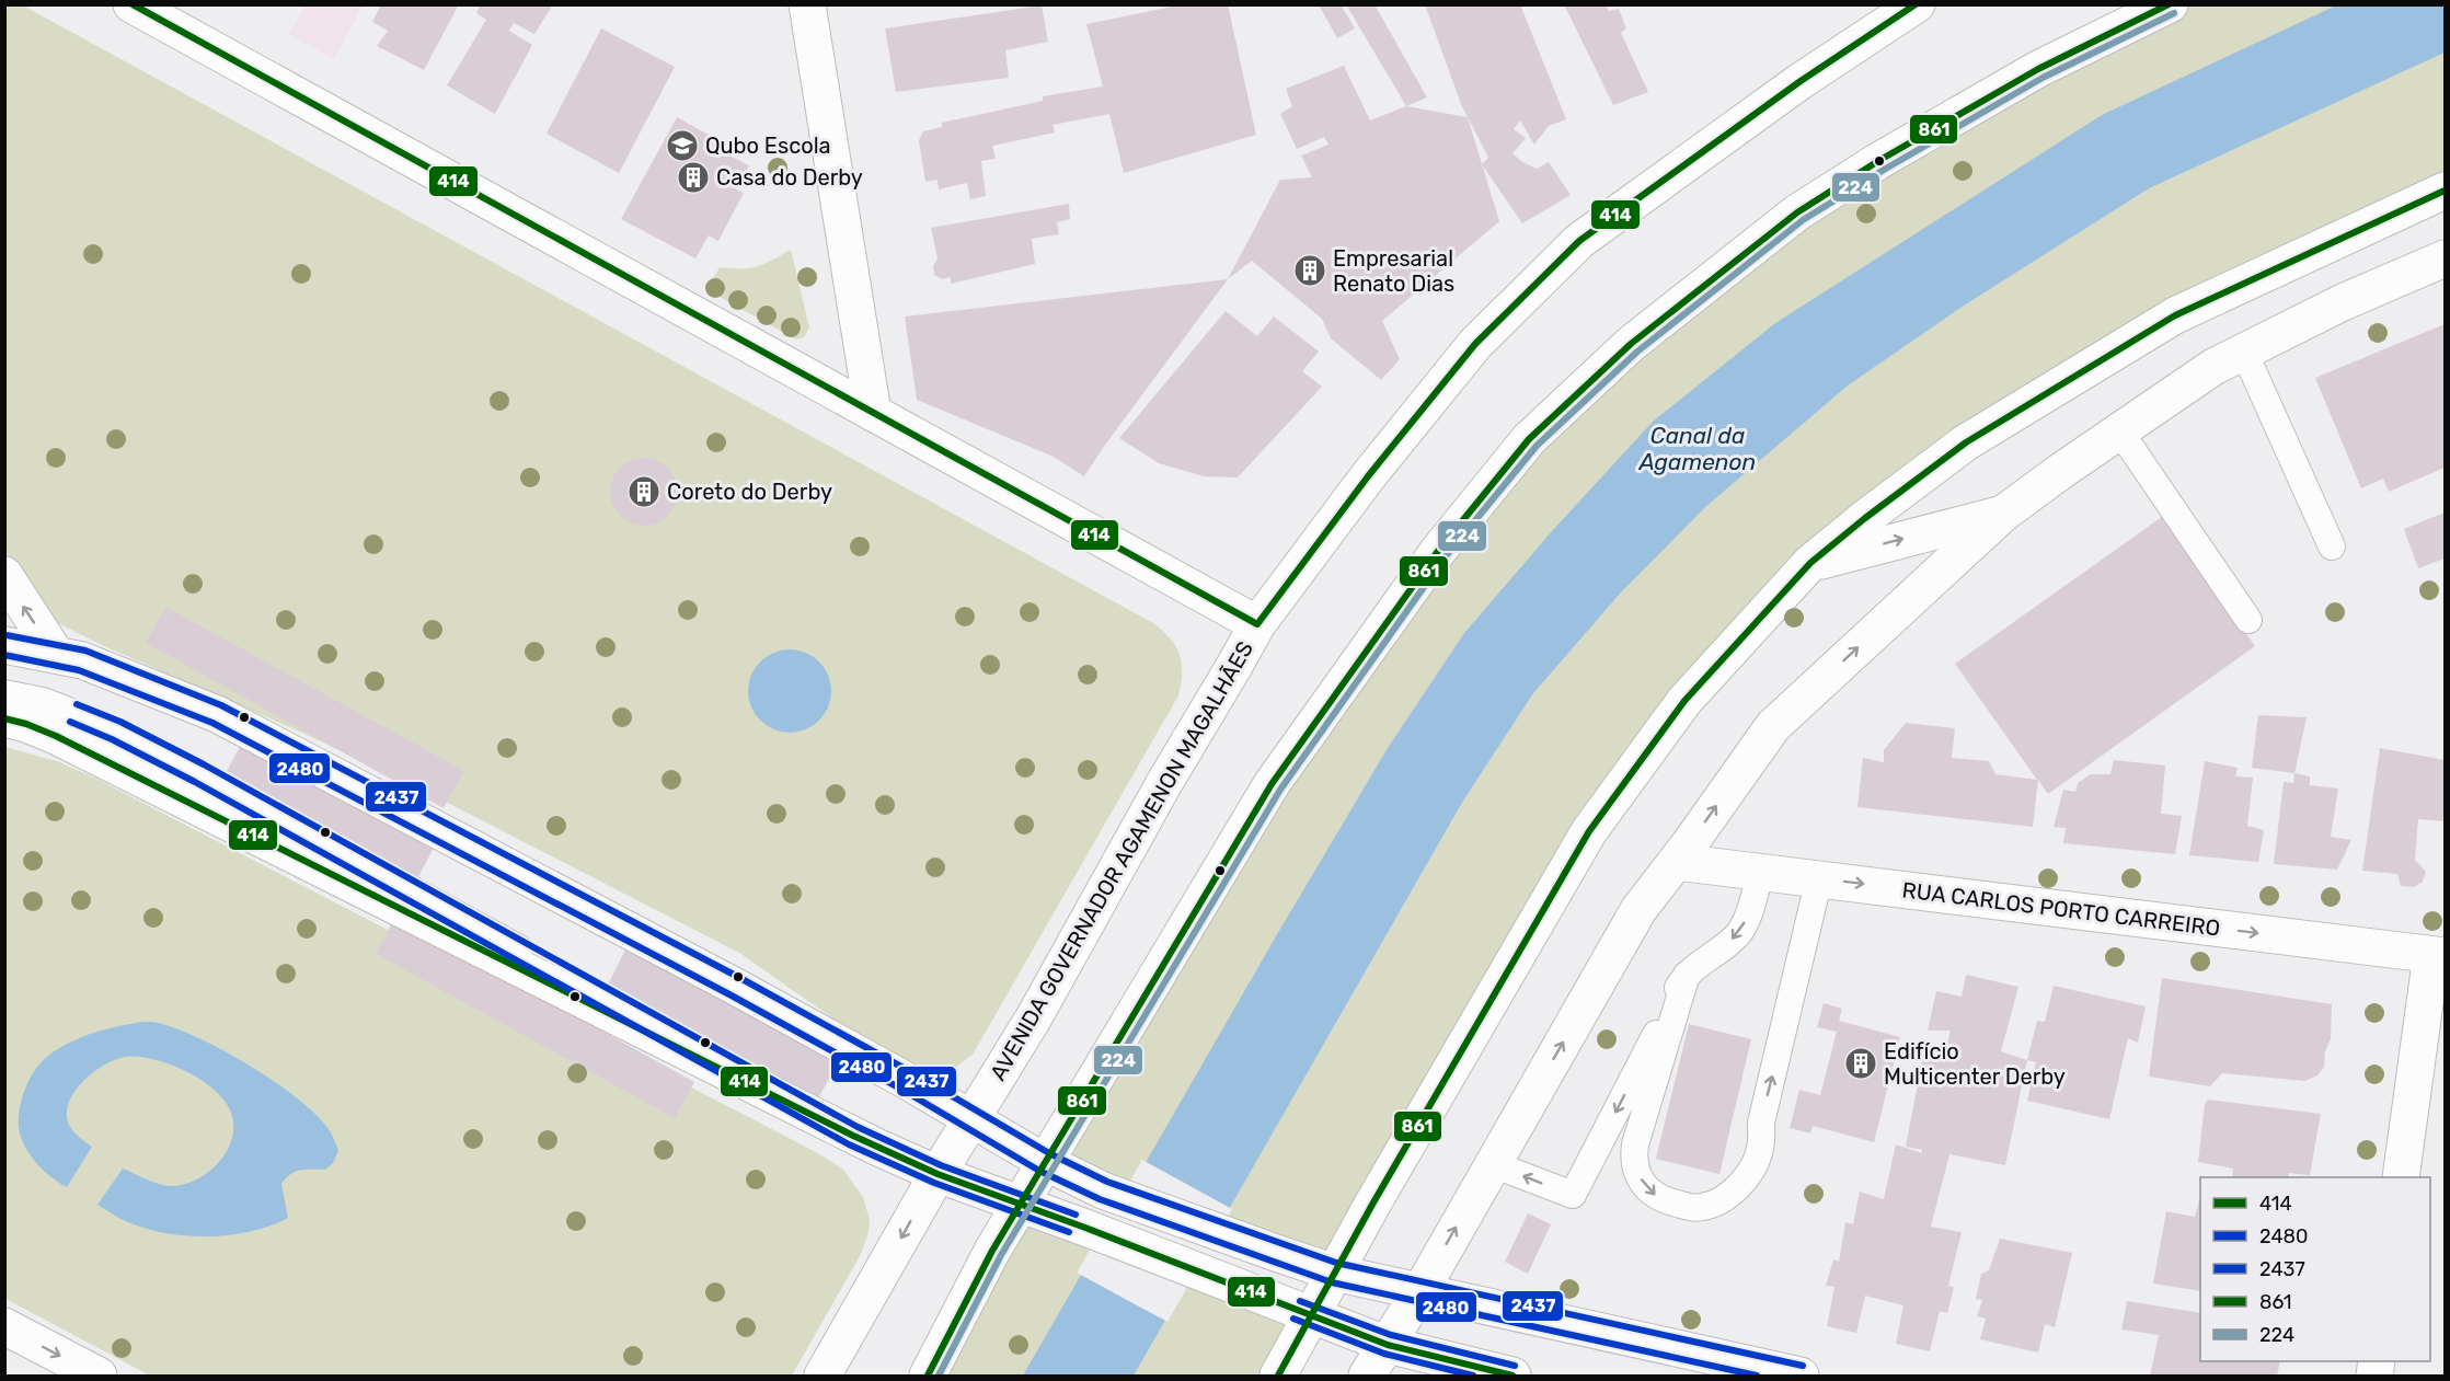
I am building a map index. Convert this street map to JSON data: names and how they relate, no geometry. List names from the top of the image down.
{
  "streets": {
    "main road": ["AVENIDA GOVERNADOR AGAMENON MAGALHÃES", "RUA CARLOS PORTO CARREIRO"]
  },
  "one_way": ["RUA CARLOS PORTO CARREIRO"],
  "water": ["Canal da Agamenon"],
  "places": {
    "school or university": ["Qubo Escola"],
    "building": [
      "Casa do Derby",
      "Empresarial Renato Dias",
      "Coreto do Derby",
      "Edifício Multicenter Derby"
    ]
  },
  "lines": [
    "transit line 414",
    "transit line 861",
    "transit line 224",
    "transit line 2437",
    "transit line 2480"
  ],
  "legend": [
    "414",
    "2480",
    "2437",
    "861",
    "224"
  ]
}
